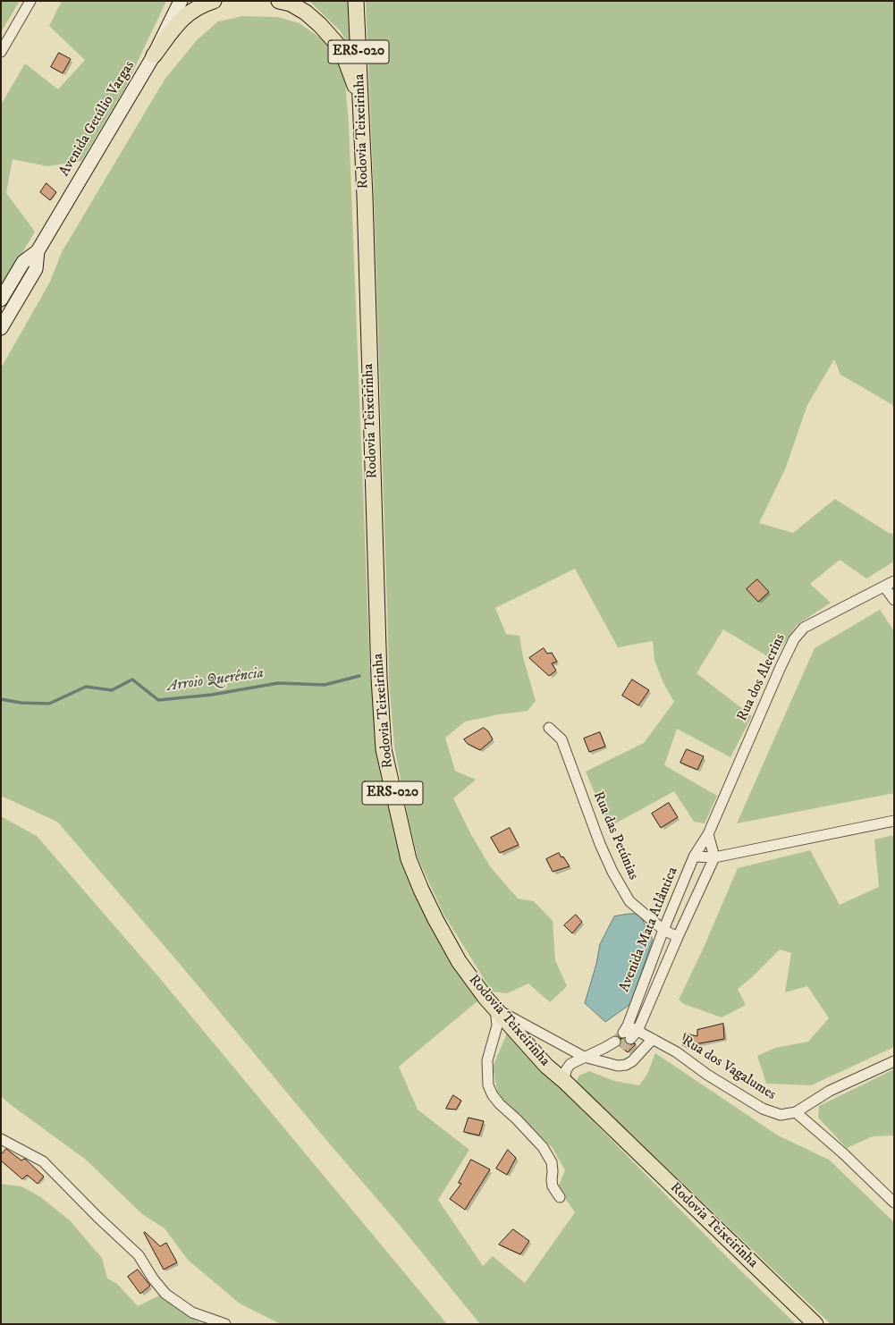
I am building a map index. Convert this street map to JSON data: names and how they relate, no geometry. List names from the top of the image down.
{
  "streets": {
    "main road": ["ERS-020", "Avenida Getúlio Vargas", "Rodovia Teixeirinha"],
    "street": [
      "Rua dos Alecrins",
      "Rua das Petúnias",
      "Avenida Mata Atlântica",
      "Rua dos Vagalumes"
    ]
  },
  "crossings": [
    ["Rua dos Alecrins", "Avenida Mata Atlântica"],
    ["Rua das Petúnias", "Avenida Mata Atlântica"],
    ["Avenida Mata Atlântica", "Rua dos Vagalumes"]
  ],
  "water": ["Arroio Querência"]
}
